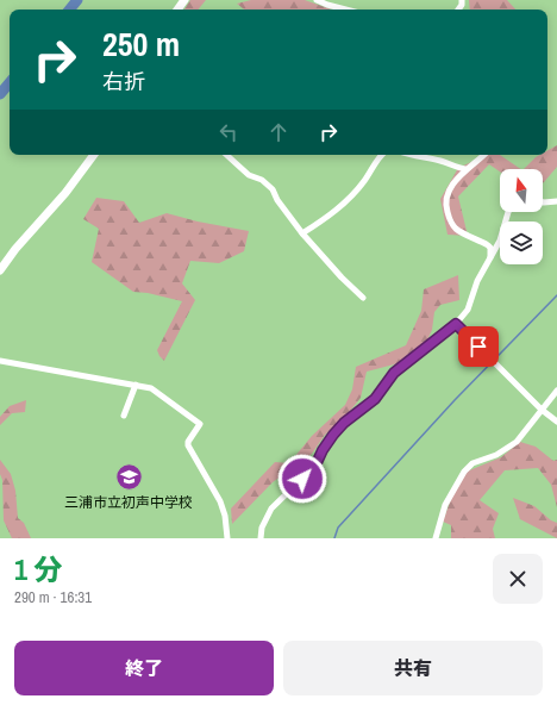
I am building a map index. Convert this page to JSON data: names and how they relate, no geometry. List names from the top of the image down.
{
  "places": {
    "school or university": ["三浦市立初声中学校"]
  },
  "north": "top",
  "page": {
    "turn": ["250 m", "右折"],
    "heading": ["1 分", "290 m · 16:31"],
    "buttons": ["終了", "共有"]
  }
}
